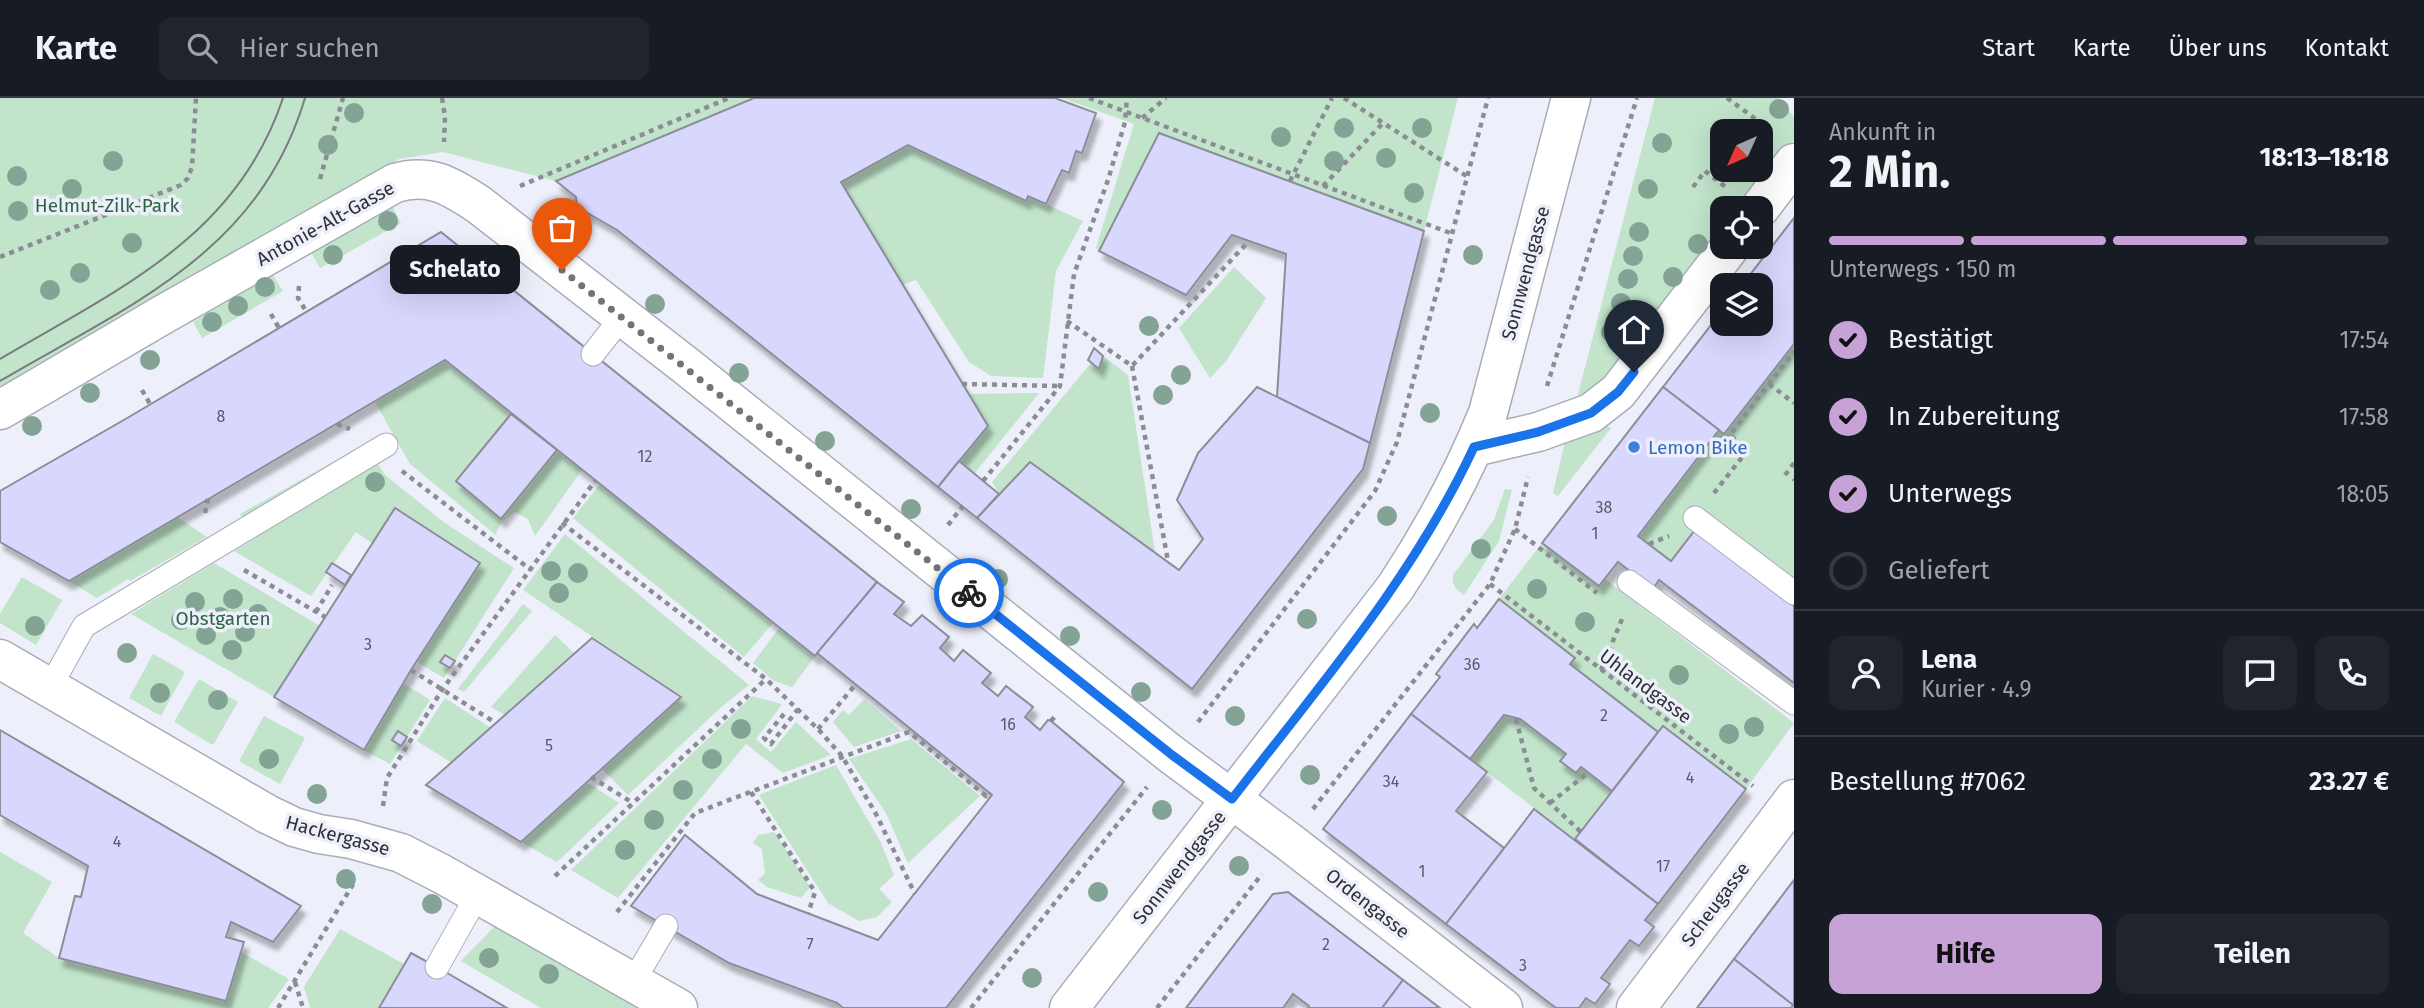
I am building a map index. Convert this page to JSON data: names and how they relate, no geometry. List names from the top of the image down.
{
  "streets": {
    "street": [
      "Antonie-Alt-Gasse",
      "Sonnwendgasse",
      "Hackergasse",
      "Ordengasse",
      "Scheugasse"
    ],
    "path": ["Uhlandgasse"]
  },
  "crossings": [
    ["Antonie-Alt-Gasse", "Sonnwendgasse"],
    ["Antonie-Alt-Gasse", "Ordengasse"],
    ["Sonnwendgasse", "Ordengasse"],
    ["Uhlandgasse", "Scheugasse"]
  ],
  "parks": ["Helmut-Zilk-Park", "Obstgarten"],
  "places": ["Schelato", "Lemon Bike"],
  "house_numbers": [
    "8",
    "12",
    "38",
    "1",
    "3",
    "36",
    "2",
    "16",
    "5",
    "4",
    "34",
    "4",
    "17",
    "1",
    "7",
    "2",
    "3"
  ],
  "north": "bottom left",
  "page": {
    "header": "Karte",
    "search": "Hier suchen",
    "nav": [
      "Start",
      "Karte",
      "Über uns",
      "Kontakt"
    ],
    "heading": ["2 Min.", "Ankunft in", "18:13–18:18"],
    "panel": [
      "Lena",
      "Kurier · 4.9",
      "Bestellung #7062",
      "23.27 €"
    ],
    "bar": "Unterwegs · 150 m",
    "bubble": "Schelato",
    "list": [
      ["Bestätigt", "17:54"],
      ["In Zubereitung", "17:58"],
      ["Unterwegs", "18:05"],
      "Geliefert"
    ],
    "buttons": ["Hilfe", "Teilen"]
  }
}
